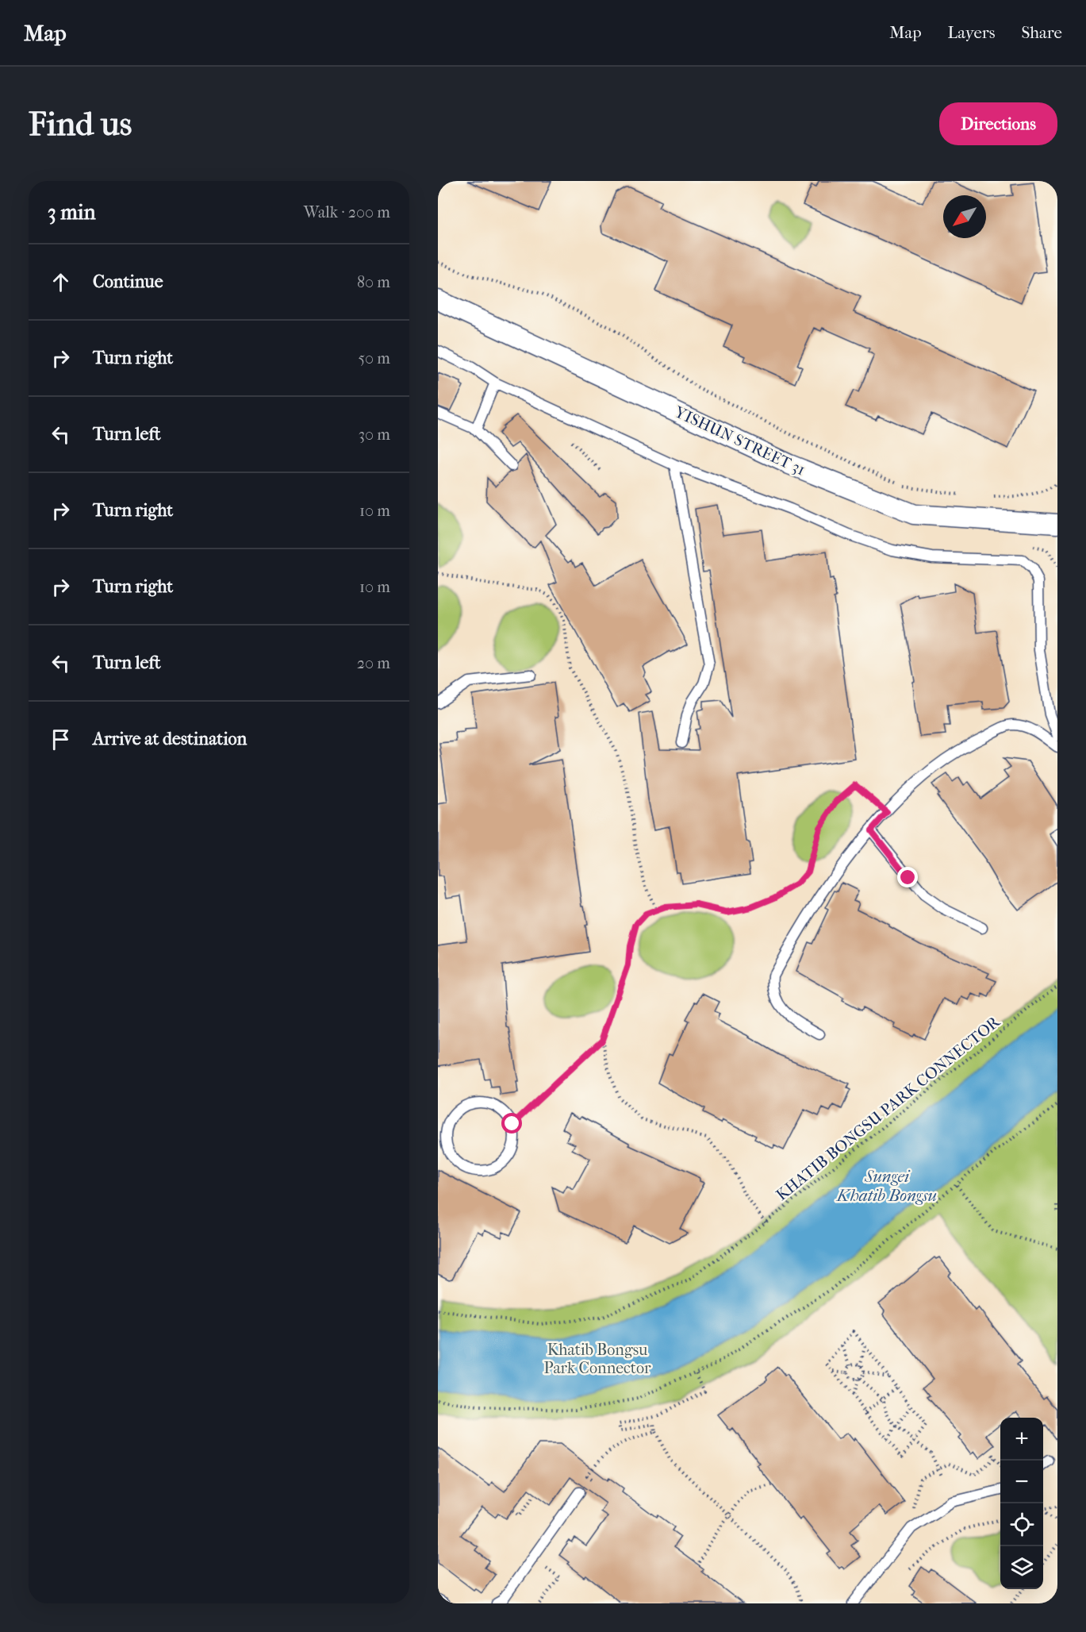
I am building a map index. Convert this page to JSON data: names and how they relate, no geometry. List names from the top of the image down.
{
  "streets": {
    "street": ["YISHUN STREET 31"],
    "path": ["KHATIB BONGSU PARK CONNECTOR"]
  },
  "water": ["Sungei Khatib Bongsu"],
  "parks": ["Khatib Bongsu Park Connector"],
  "north": "bottom left",
  "page": {
    "header": "Map",
    "nav": ["Map", "Layers", "Share"],
    "buttons": "Directions",
    "title": "Find us",
    "heading": ["3 min", "Walk · 200 m"],
    "list": [
      ["Continue", "80 m"],
      ["Turn right", "50 m"],
      ["Turn left", "30 m"],
      ["Turn right", "10 m"],
      ["Turn right", "10 m"],
      ["Turn left", "20 m"],
      "Arrive at destination"
    ],
    "map_buttons": ["+", "−"]
  }
}
